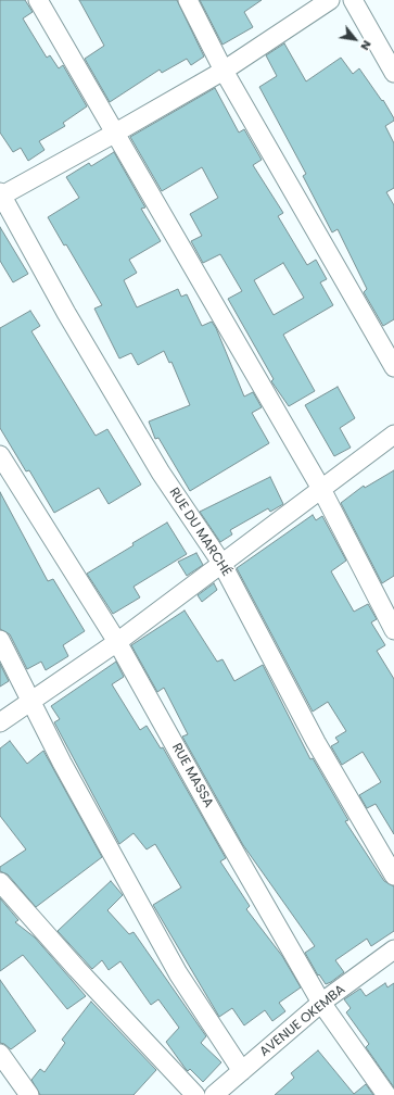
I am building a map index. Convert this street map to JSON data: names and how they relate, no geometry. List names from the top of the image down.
{
  "streets": {
    "street": ["RUE DU MARCHÉ", "RUE MASSA", "AVENUE OKEMBA"]
  },
  "crossings": [
    ["RUE MASSA", "AVENUE OKEMBA"]
  ],
  "north": "bottom right"
}
